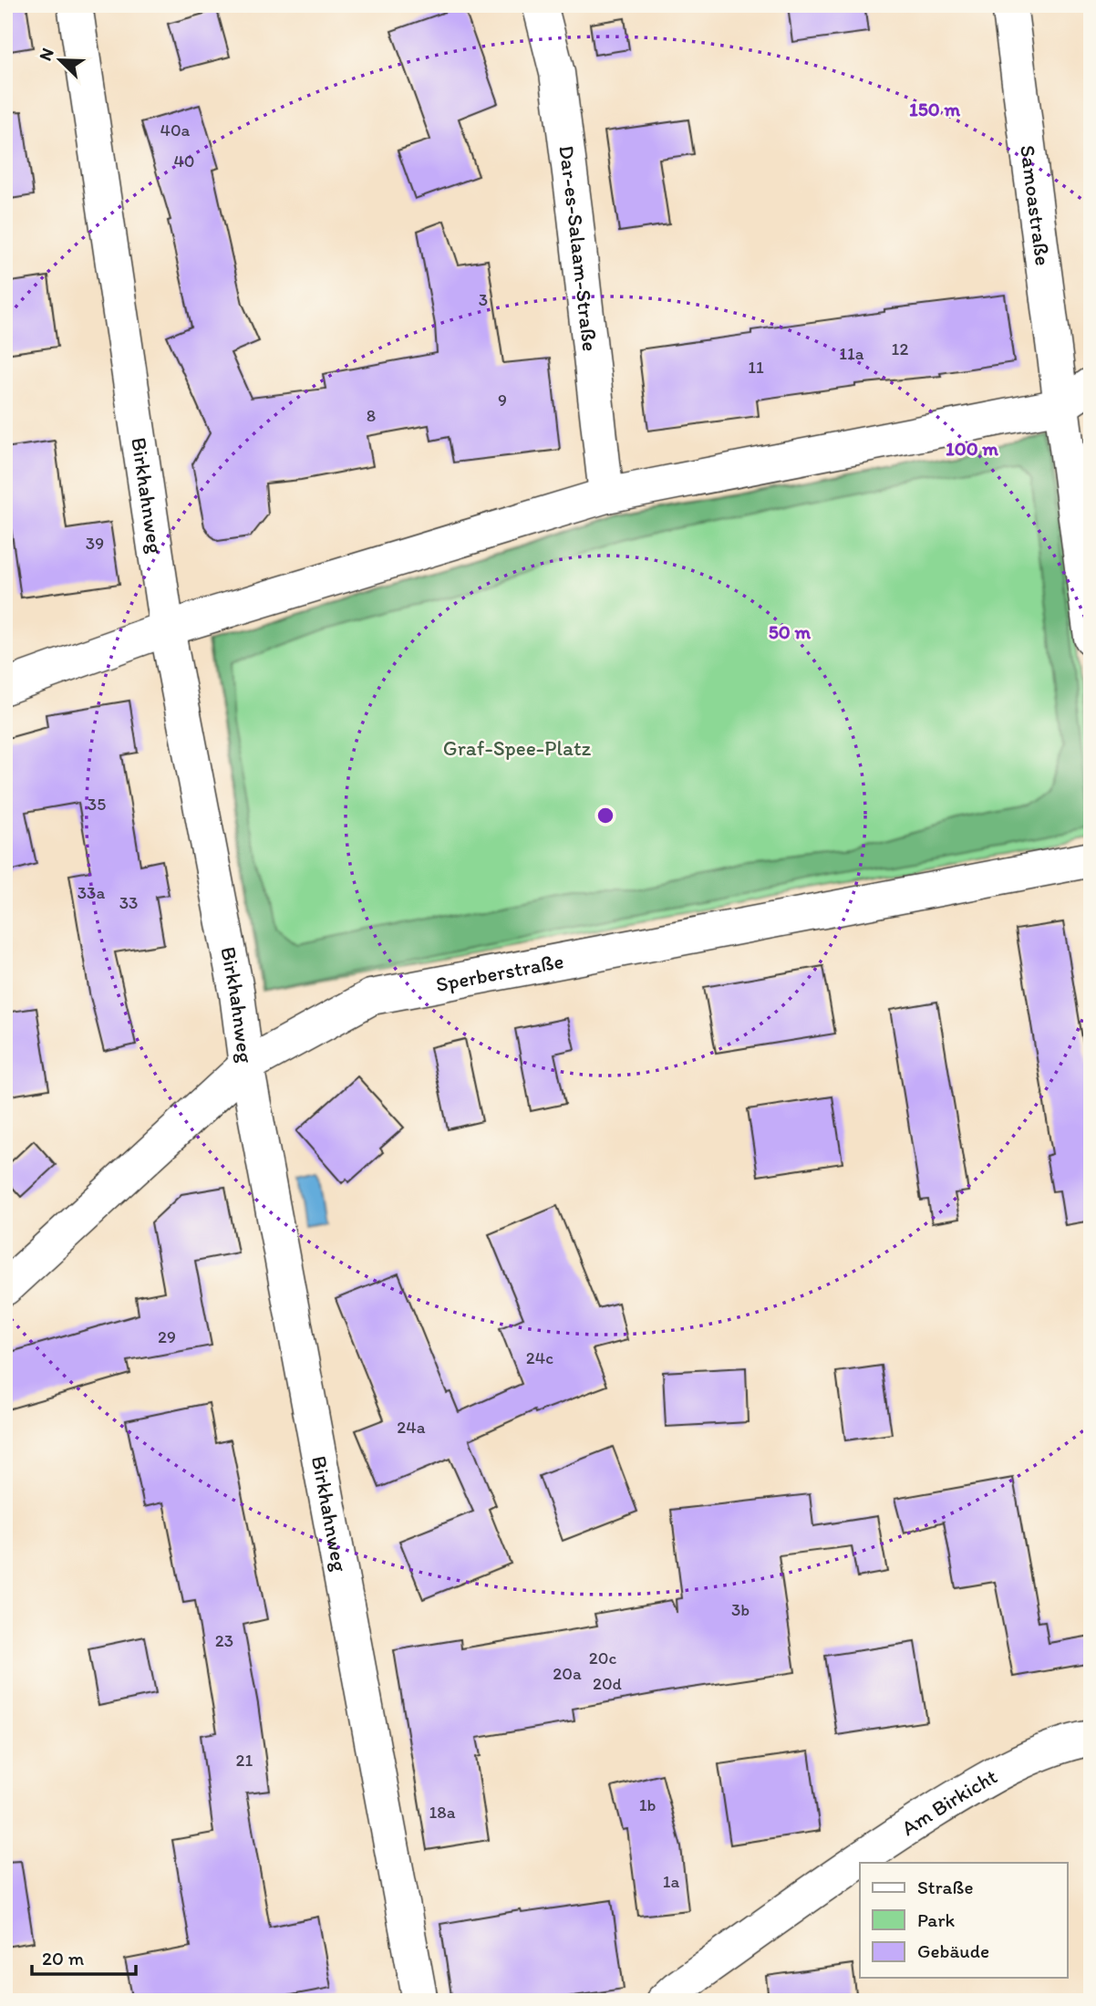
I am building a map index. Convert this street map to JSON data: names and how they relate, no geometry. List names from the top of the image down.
{
  "streets": {
    "street": [
      "Samoastraße",
      "Dar-es-Salaam-Straße",
      "Birkhahnweg",
      "Sperberstraße",
      "Am Birkicht"
    ]
  },
  "crossings": [
    ["Birkhahnweg", "Sperberstraße"]
  ],
  "parks": ["Graf-Spee-Platz"],
  "house_numbers": [
    "40a",
    "40",
    "3",
    "12",
    "11a",
    "11",
    "9",
    "8",
    "39",
    "35",
    "33a",
    "33",
    "29",
    "24c",
    "24a",
    "3b",
    "23",
    "20c",
    "20a",
    "20d",
    "21",
    "1b",
    "18a",
    "1a"
  ],
  "legend": ["Straße", "Park", "Gebäude"],
  "scale_bar": "20 m",
  "north": "top left",
  "rings": ["150 m", "100 m", "50 m"]
}
